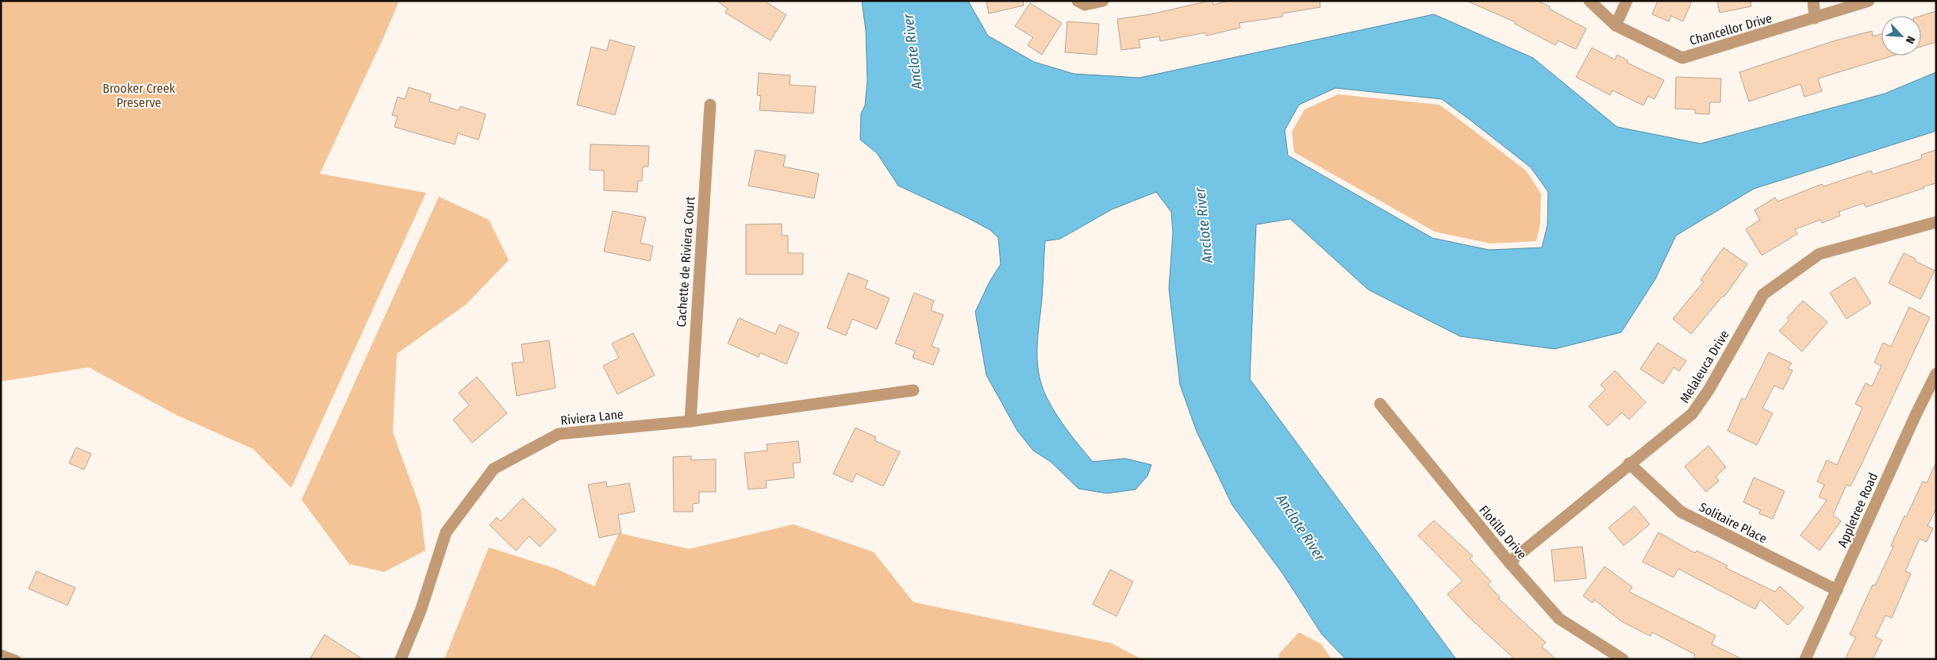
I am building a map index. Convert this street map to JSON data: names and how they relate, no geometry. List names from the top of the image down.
{
  "streets": {
    "street": [
      "Chancellor Drive",
      "Cachette de Riviera Court",
      "Melaleuca Drive",
      "Riviera Lane",
      "Appletree Road",
      "Solitaire Place",
      "Flotilla Drive"
    ]
  },
  "crossings": [
    ["Cachette de Riviera Court", "Riviera Lane"],
    ["Melaleuca Drive", "Solitaire Place"],
    ["Melaleuca Drive", "Flotilla Drive"],
    ["Appletree Road", "Solitaire Place"]
  ],
  "water": ["Anclote River"],
  "parks": ["Brooker Creek Preserve"],
  "north": "bottom right"
}
